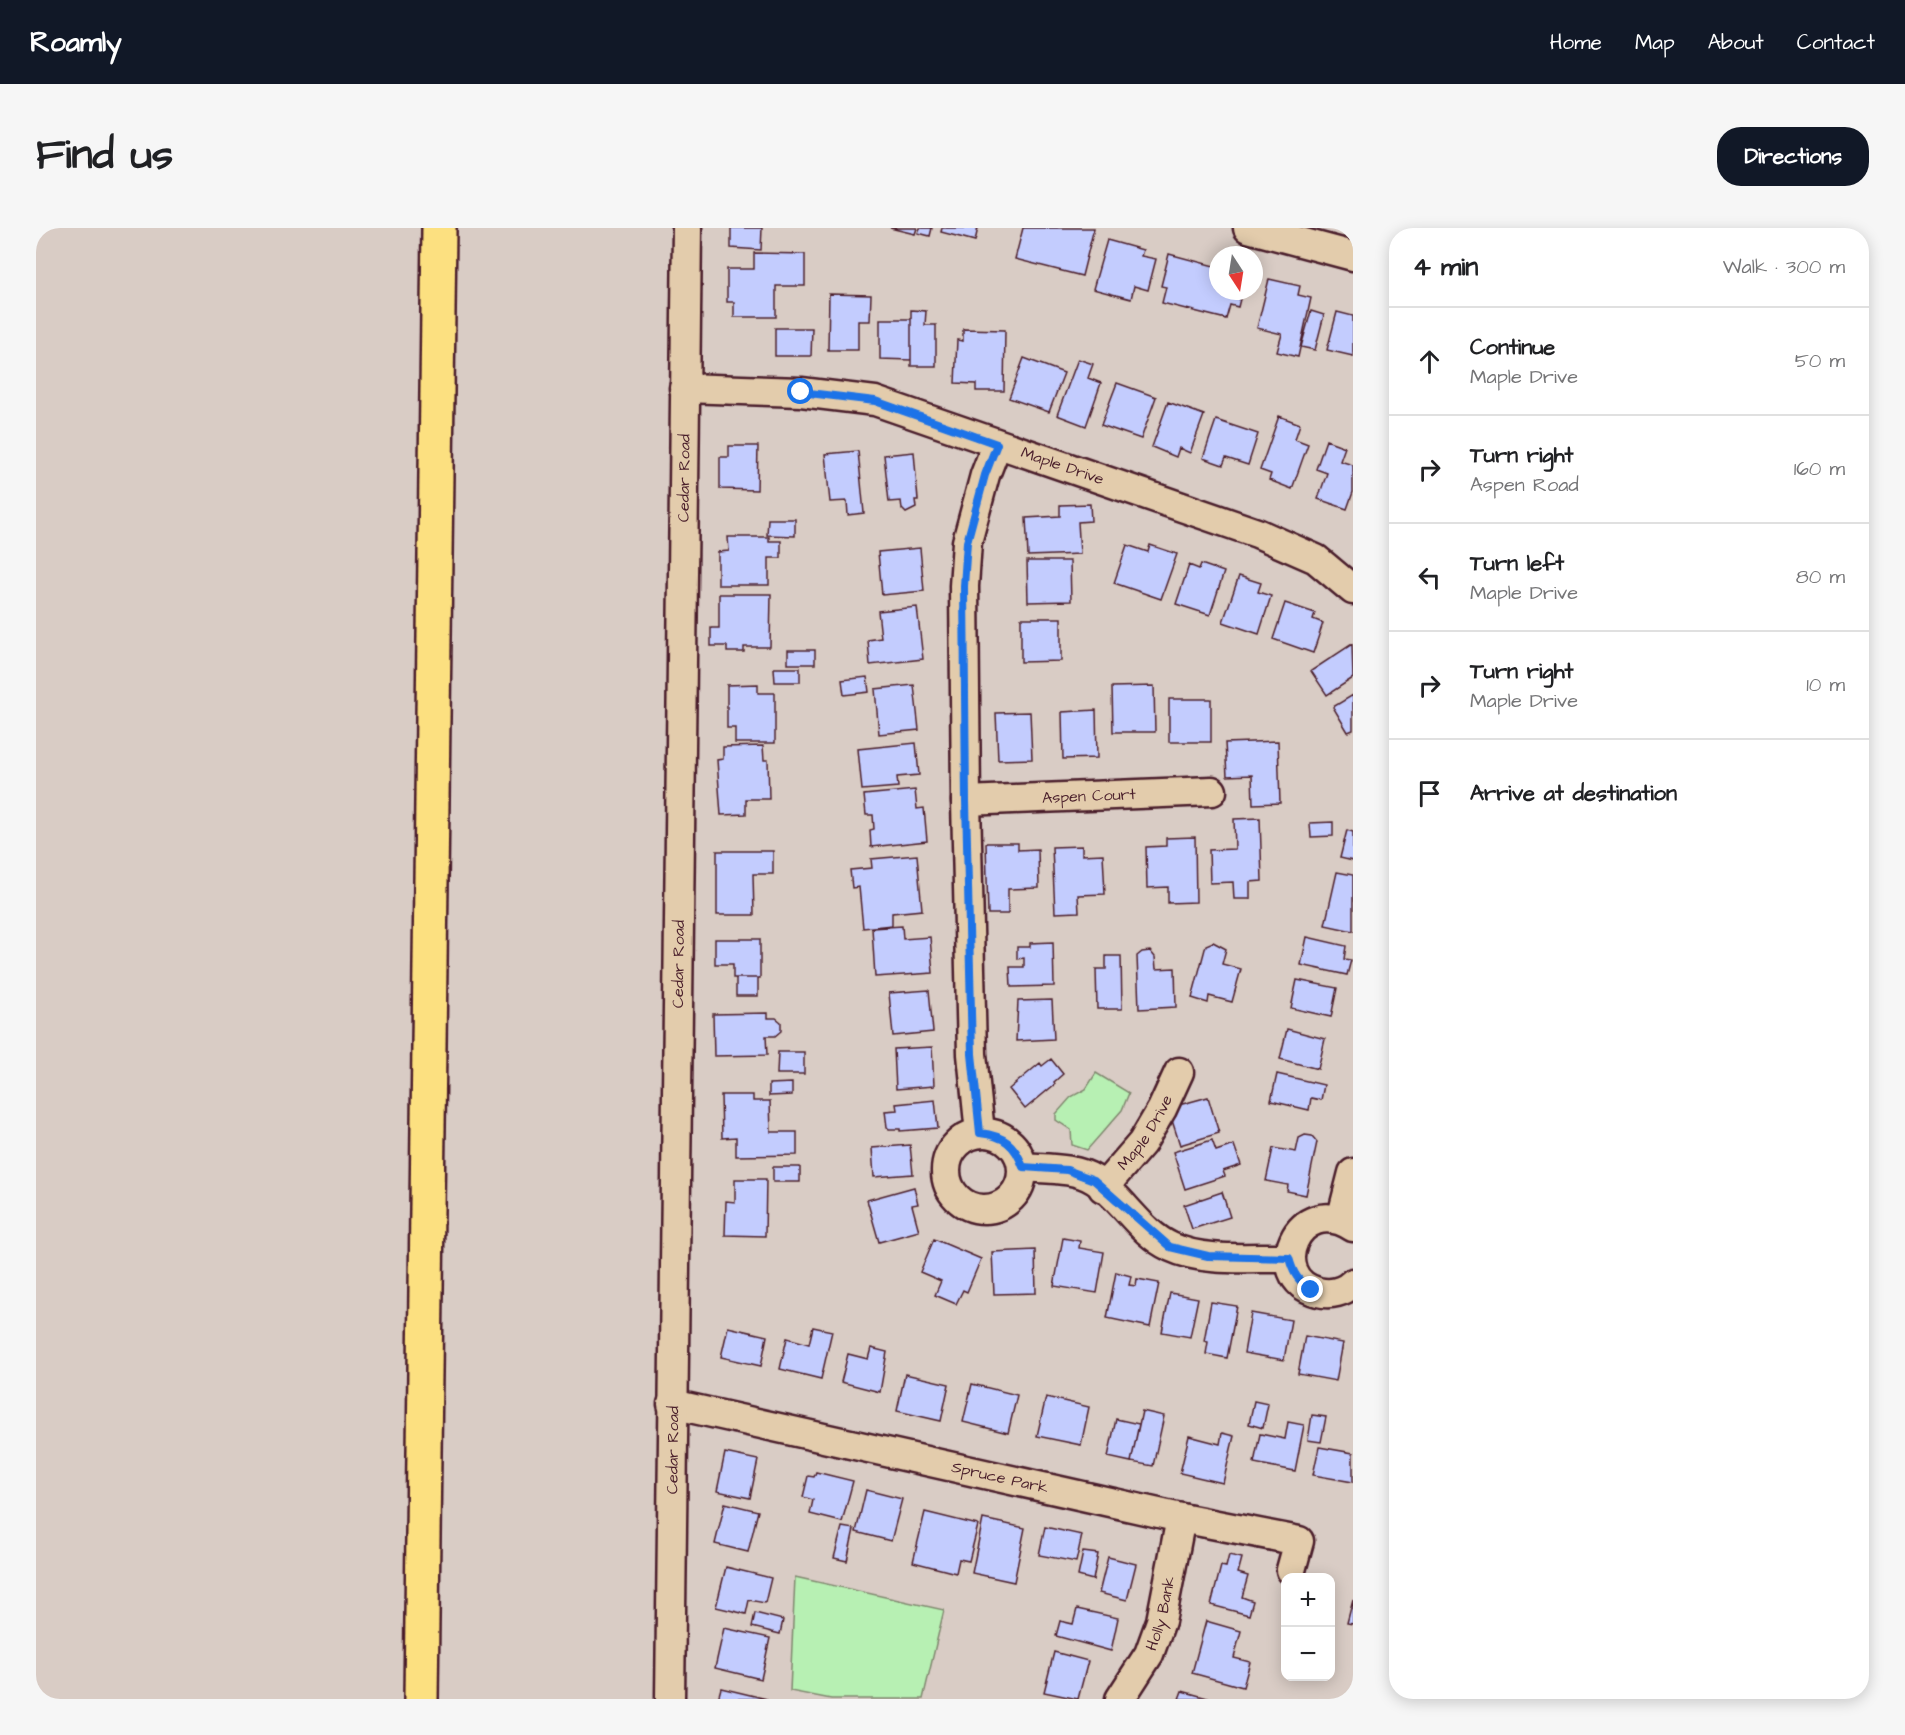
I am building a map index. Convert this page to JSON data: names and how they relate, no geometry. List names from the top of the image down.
{
  "streets": {
    "street": [
      "Maple Drive",
      "Cedar Road",
      "Aspen Court",
      "Spruce Park",
      "Holly Bank"
    ]
  },
  "crossings": [
    ["Maple Drive", "Cedar Road"],
    ["Cedar Road", "Spruce Park"],
    ["Spruce Park", "Holly Bank"]
  ],
  "north": "bottom",
  "page": {
    "header": "Roamly",
    "nav": [
      "Home",
      "Map",
      "About",
      "Contact"
    ],
    "title": "Find us",
    "buttons": "Directions",
    "heading": ["4 min", "Walk · 300 m"],
    "list": [
      ["Continue", "Maple Drive", "50 m"],
      ["Turn right", "Aspen Road", "160 m"],
      ["Turn left", "Maple Drive", "80 m"],
      ["Turn right", "Maple Drive", "10 m"],
      "Arrive at destination"
    ],
    "map_buttons": ["+", "−"]
  }
}
